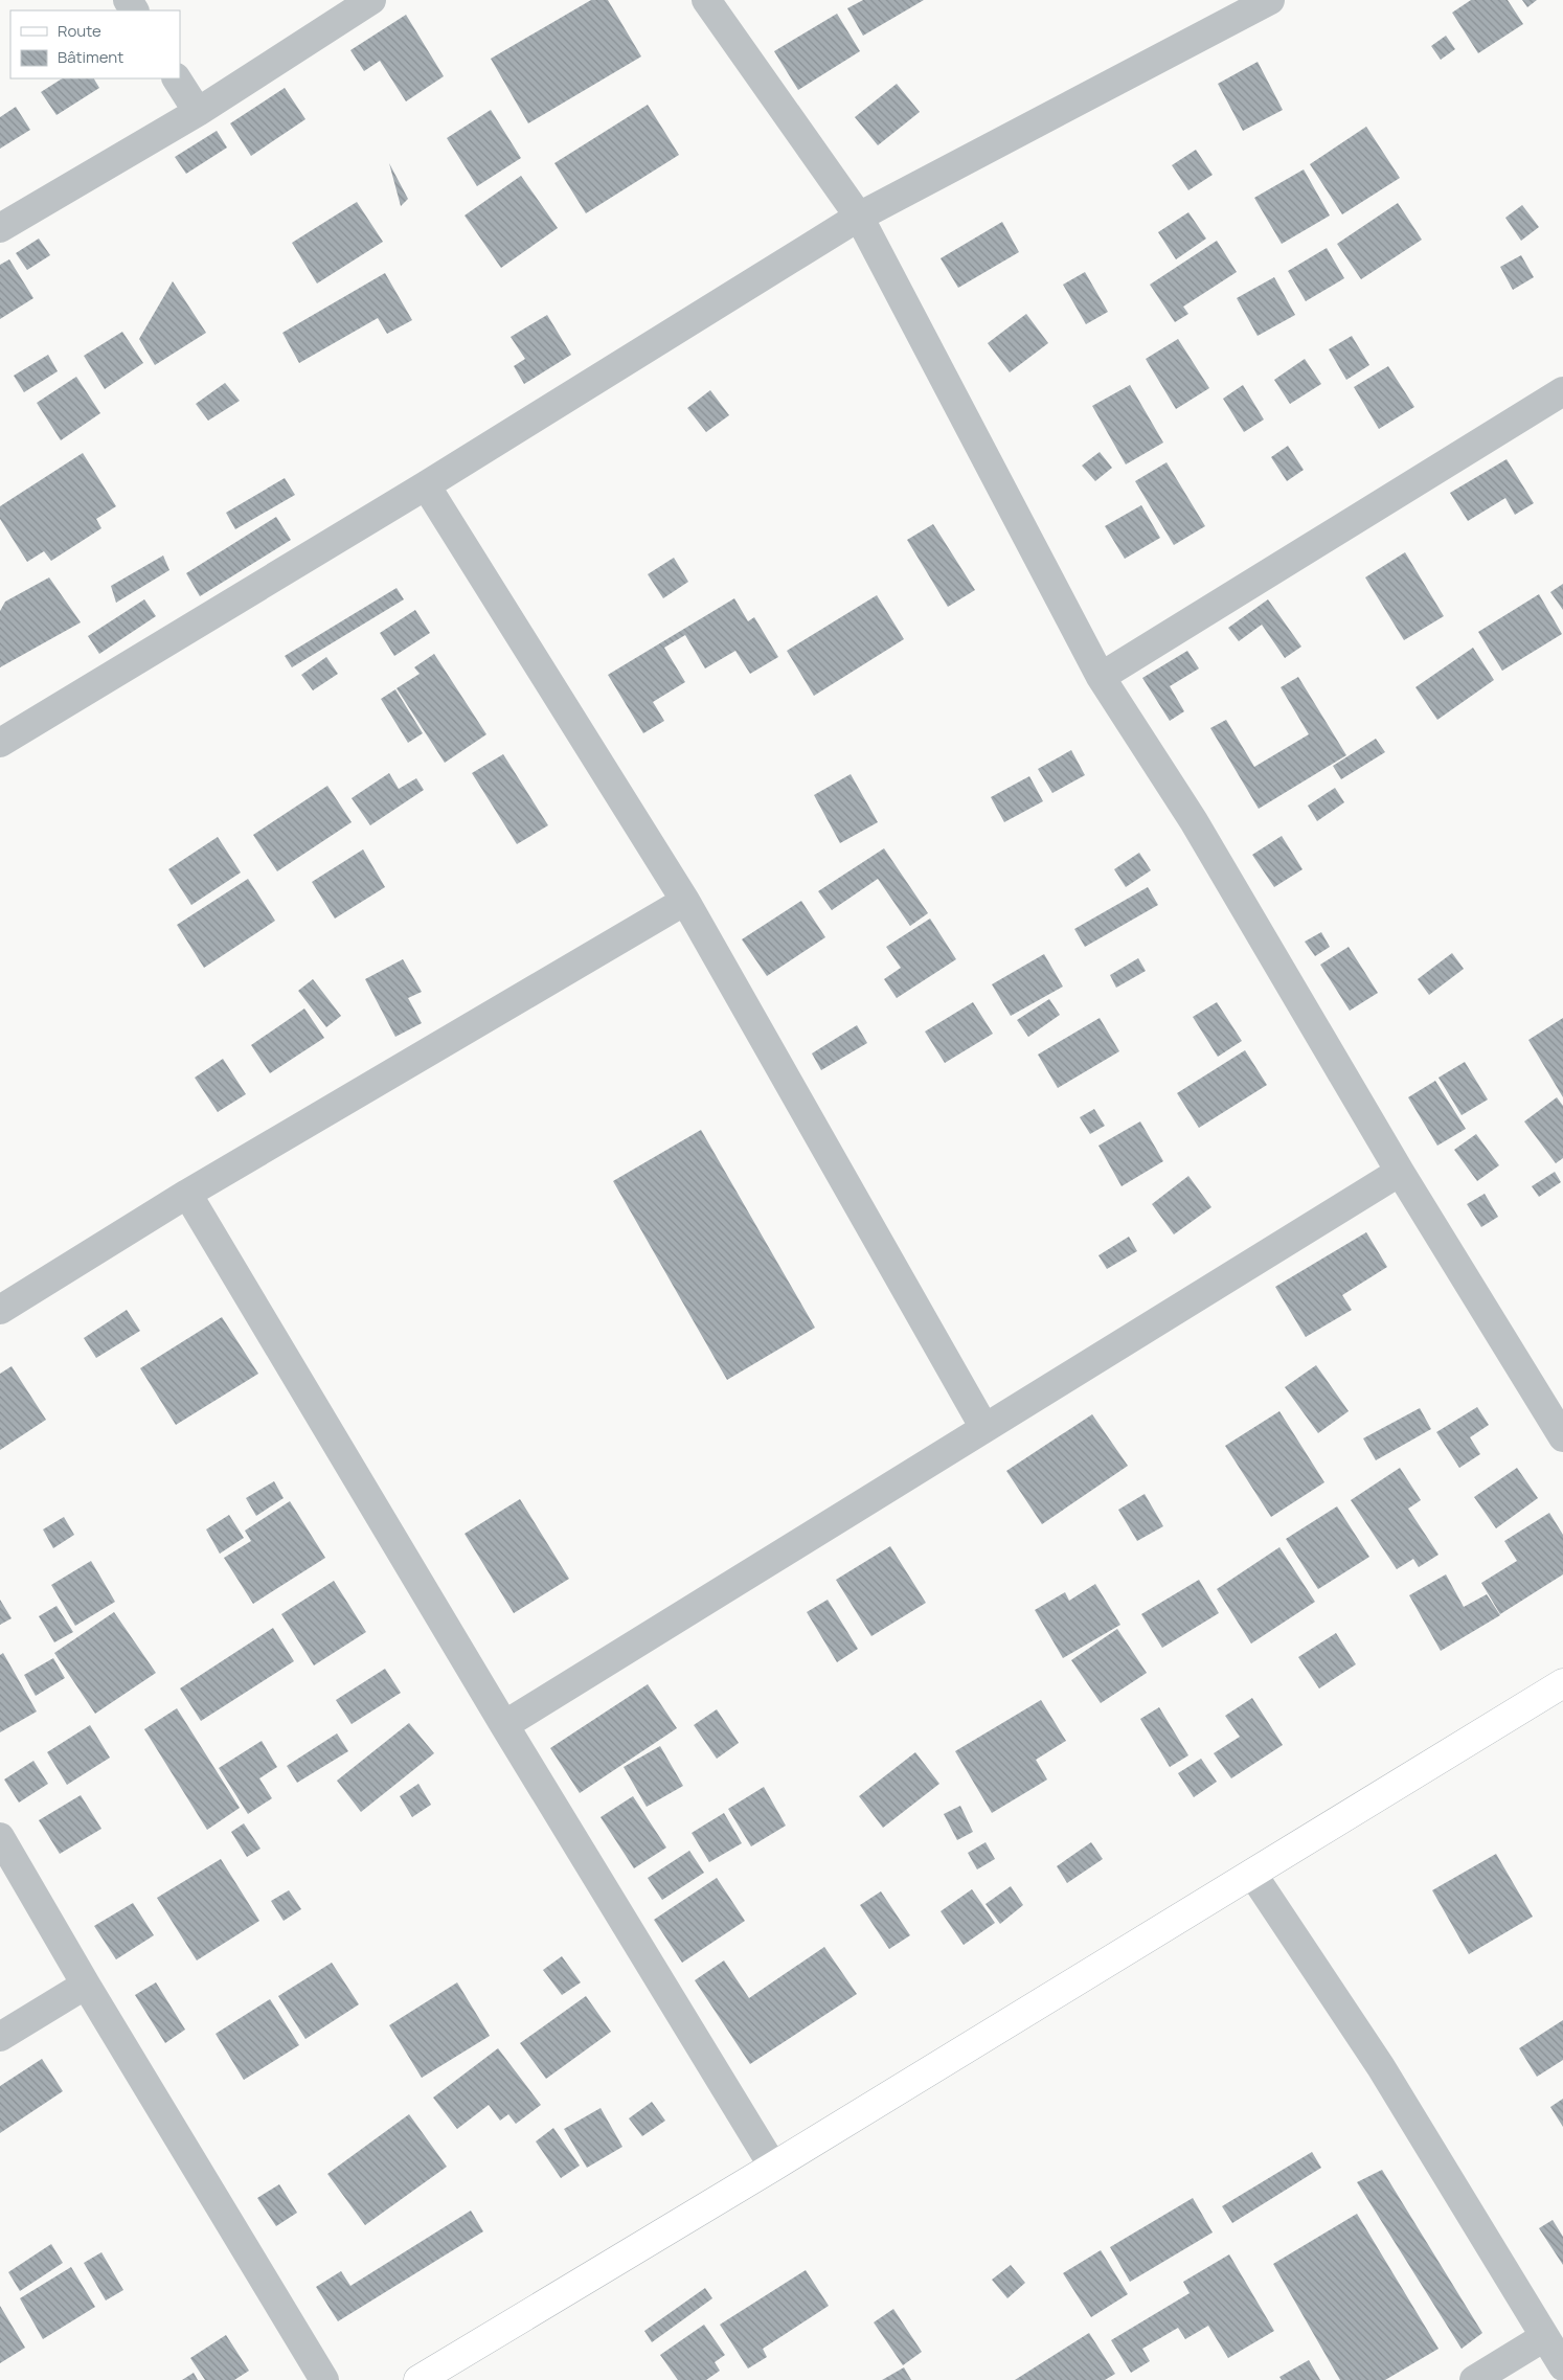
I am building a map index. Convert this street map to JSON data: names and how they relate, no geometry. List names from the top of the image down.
{
  "legend": ["Route", "Bâtiment"]
}
